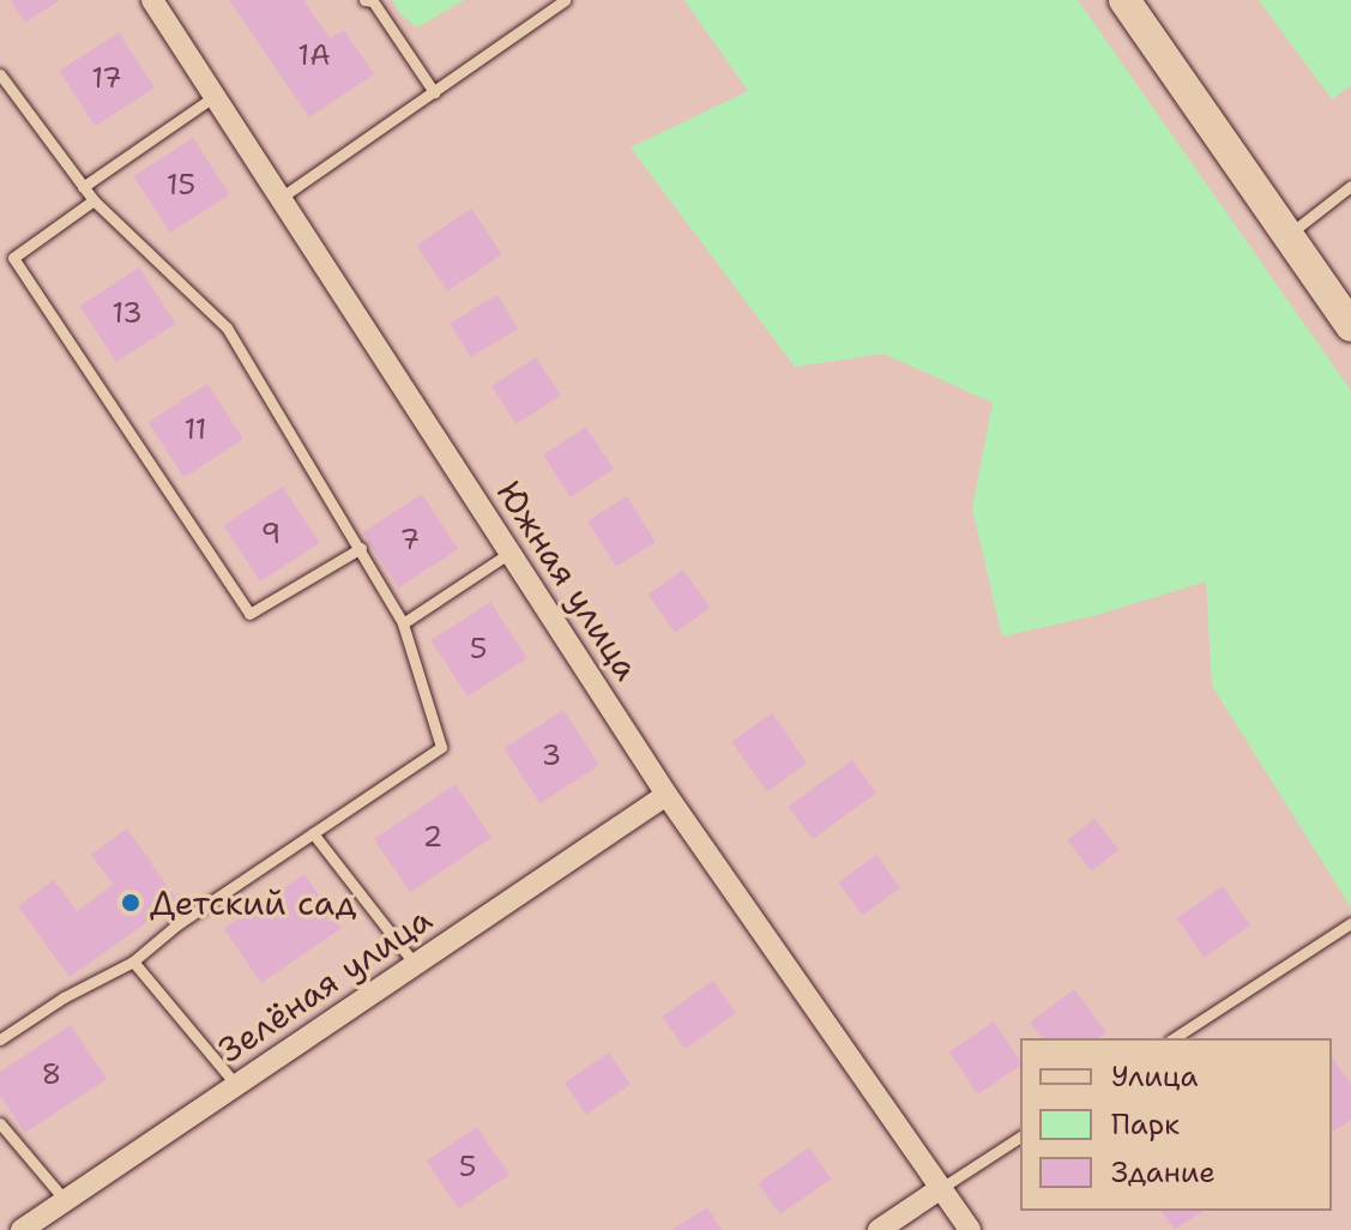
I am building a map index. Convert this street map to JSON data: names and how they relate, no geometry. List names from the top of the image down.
{
  "streets": {
    "street": ["Южная улица", "Зелёная улица"]
  },
  "crossings": [
    ["Южная улица", "Зелёная улица"]
  ],
  "places": ["Детский сад"],
  "house_numbers": [
    "1А",
    "17",
    "15",
    "13",
    "11",
    "9",
    "7",
    "5",
    "3",
    "2",
    "8",
    "5"
  ],
  "legend": ["Улица", "Парк", "Здание"]
}
